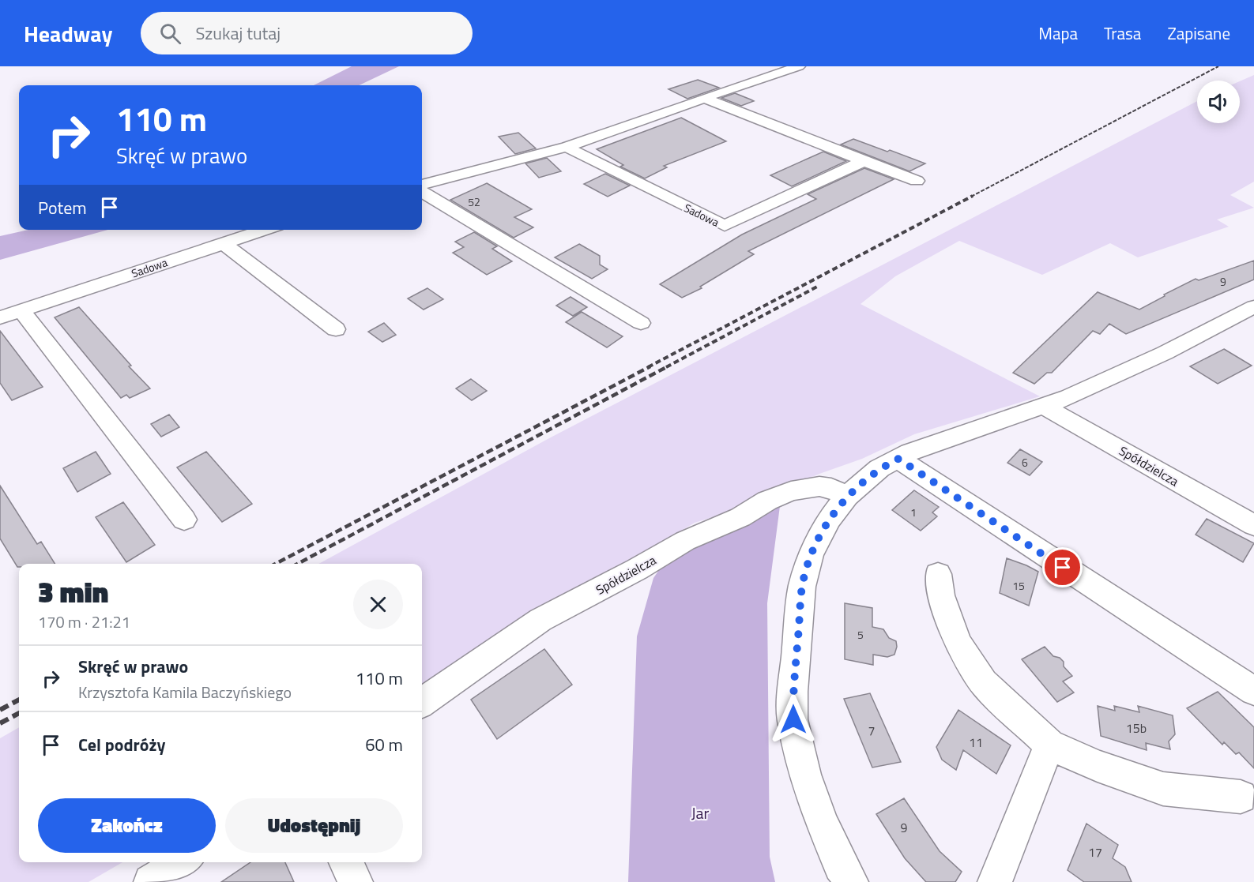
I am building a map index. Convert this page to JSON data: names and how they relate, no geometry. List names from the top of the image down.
{
  "streets": {
    "street": ["Sadowa", "Spółdzielcza"]
  },
  "parks": ["Jar"],
  "house_numbers": [
    "52",
    "9",
    "6",
    "1",
    "15",
    "5",
    "15b",
    "7",
    "11",
    "9",
    "17"
  ],
  "page": {
    "header": "Headway",
    "search": "Szukaj tutaj",
    "nav": ["Mapa", "Trasa", "Zapisane"],
    "turn": ["110 m", "Skręć w prawo"],
    "then": "Potem",
    "heading": ["3 min", "170 m · 21:21"],
    "list": [
      {
        "name": "Skręć w prawo",
        "note": "Krzysztofa Kamila Baczyńskiego",
        "value": "110 m"
      },
      {
        "name": "Cel podróży",
        "value": "60 m"
      }
    ],
    "buttons": ["Zakończ", "Udostępnij"]
  }
}
